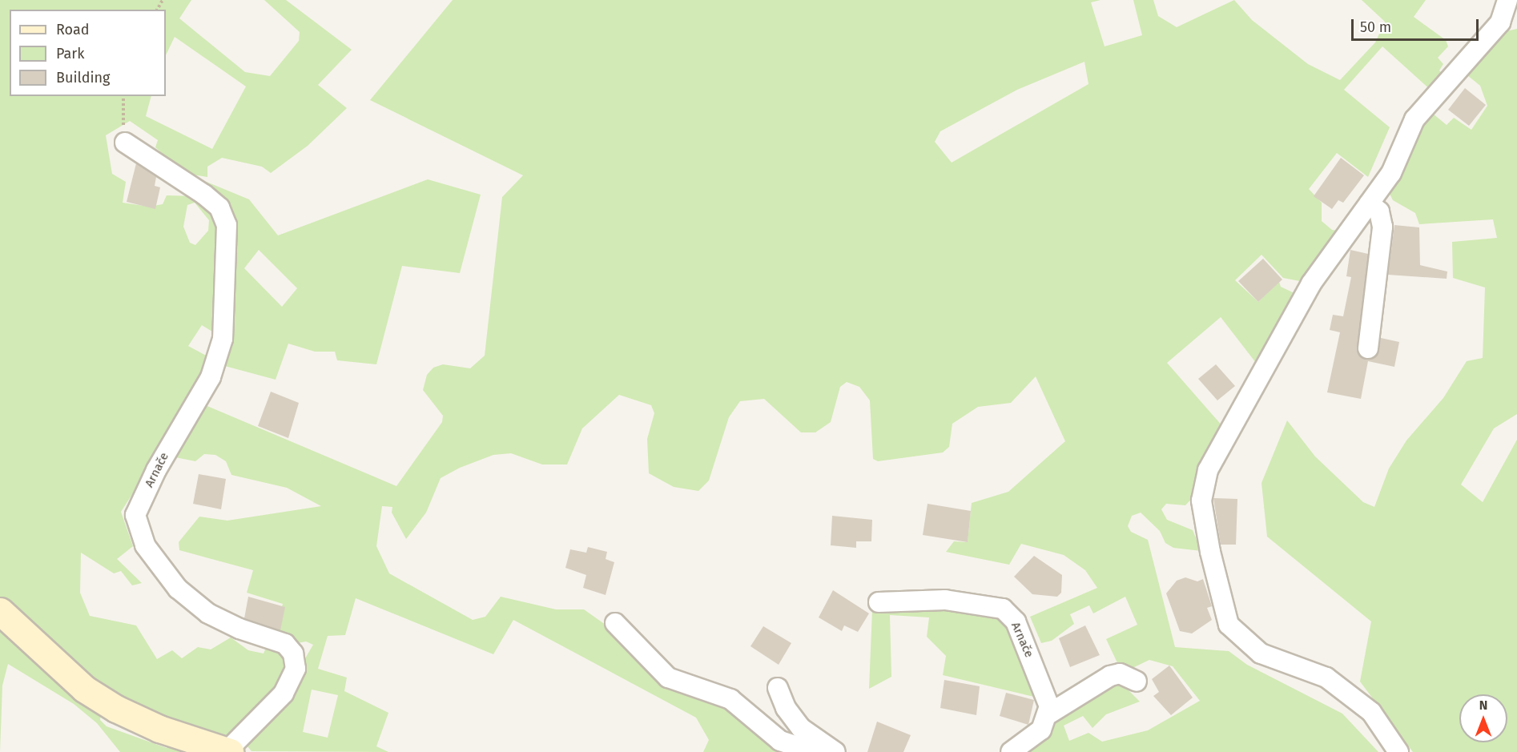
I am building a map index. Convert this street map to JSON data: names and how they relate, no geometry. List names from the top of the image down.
{
  "streets": {
    "street": ["Arnače"]
  },
  "legend": ["Road", "Park", "Building"],
  "scale_bar": "50 m",
  "north": "top"
}
